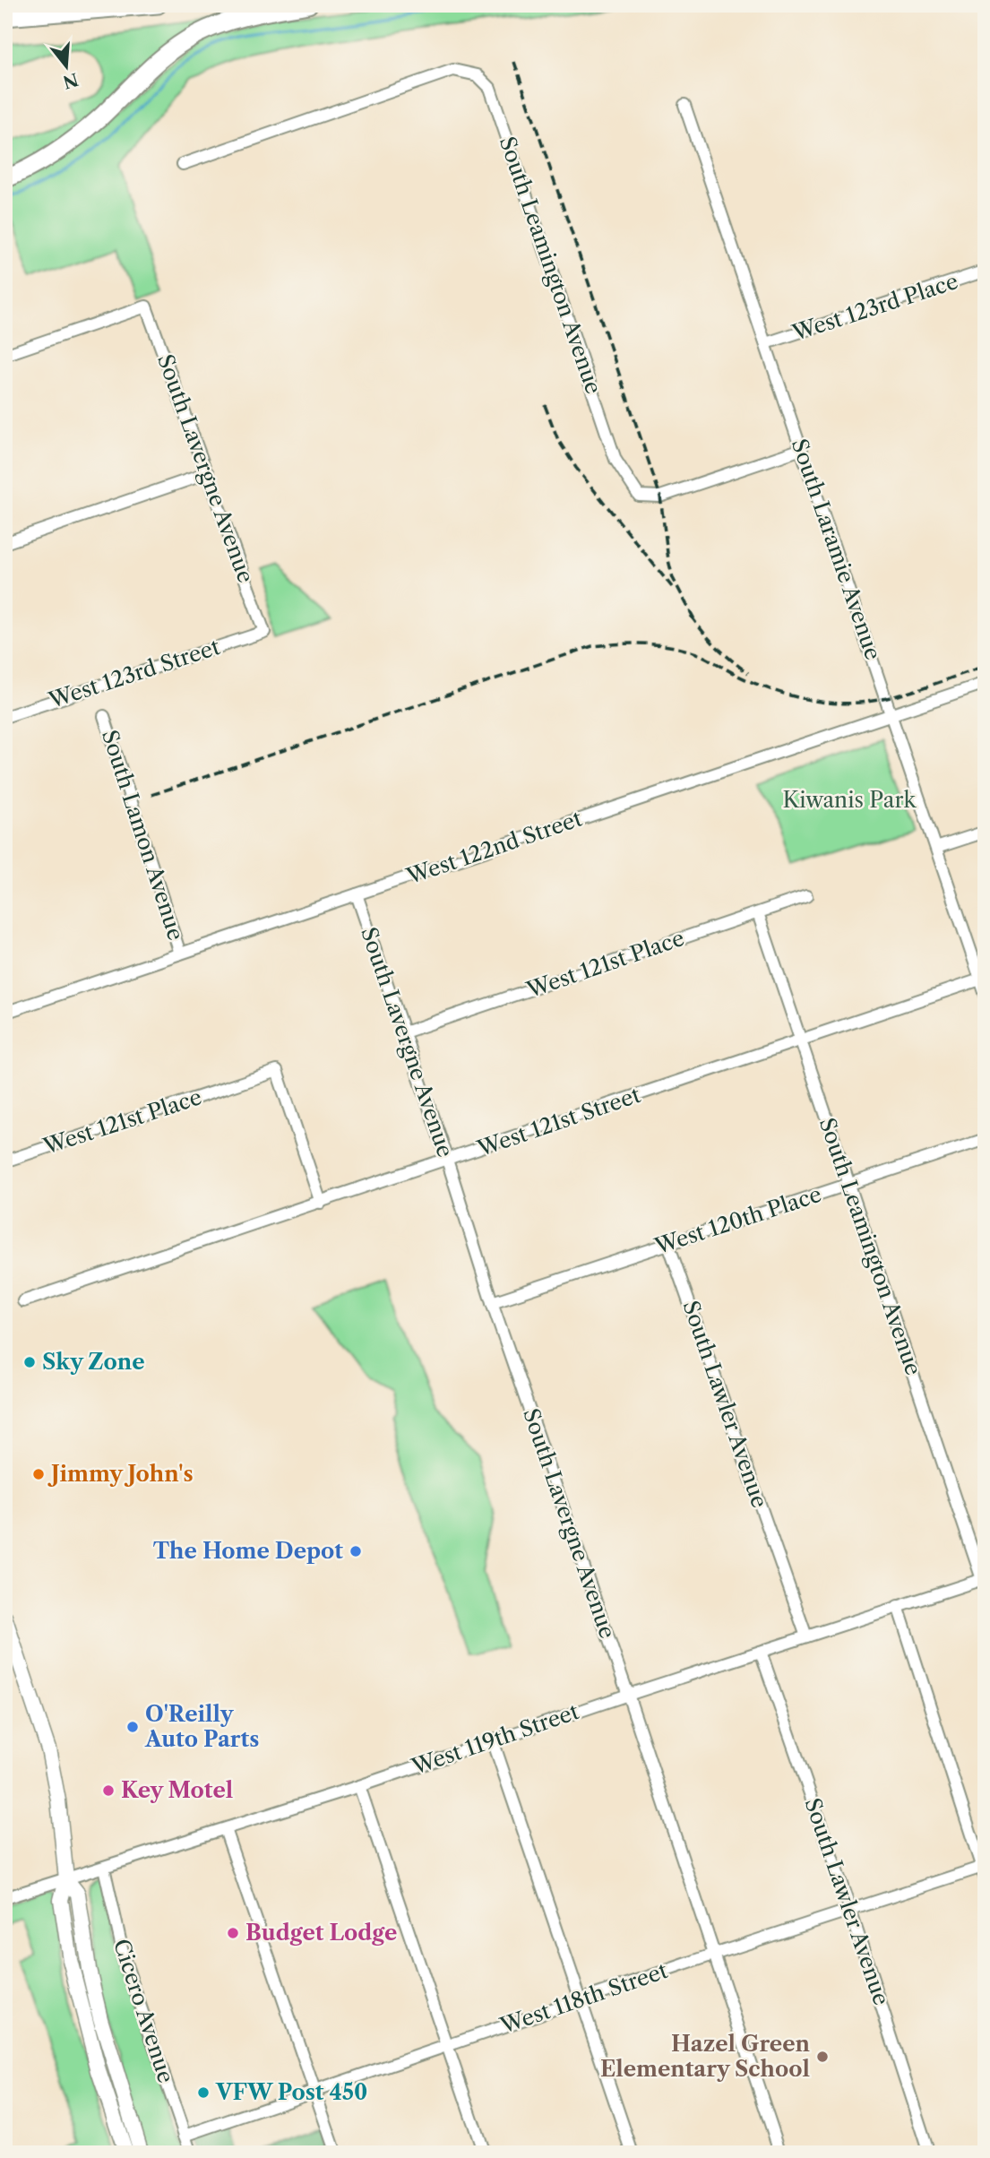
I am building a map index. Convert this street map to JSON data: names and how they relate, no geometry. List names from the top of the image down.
{
  "streets": {
    "main road": ["Cicero Avenue"],
    "street": [
      "South Leamington Avenue",
      "West 123rd Place",
      "South Lavergne Avenue",
      "South Laramie Avenue",
      "West 123rd Street",
      "South Lamon Avenue",
      "West 122nd Street",
      "West 121st Place",
      "West 121st Street",
      "West 120th Place",
      "South Lawler Avenue",
      "West 119th Street",
      "West 118th Street"
    ]
  },
  "crossings": [
    ["South Leamington Avenue", "South Laramie Avenue"],
    ["South Leamington Avenue", "West 121st Place"],
    ["South Leamington Avenue", "West 121st Street"],
    ["South Leamington Avenue", "West 120th Place"],
    ["South Leamington Avenue", "West 119th Street"],
    ["West 123rd Place", "South Laramie Avenue"],
    ["South Lavergne Avenue", "West 123rd Street"],
    ["South Lavergne Avenue", "West 122nd Street"],
    ["South Lavergne Avenue", "West 121st Place"],
    ["South Lavergne Avenue", "West 121st Street"],
    ["South Lavergne Avenue", "West 120th Place"],
    ["South Lavergne Avenue", "West 119th Street"],
    ["South Lavergne Avenue", "West 118th Street"],
    ["South Laramie Avenue", "West 122nd Street"],
    ["South Laramie Avenue", "West 121st Street"],
    ["South Lamon Avenue", "West 122nd Street"],
    ["West 121st Place", "West 121st Street"],
    ["West 120th Place", "South Lawler Avenue"],
    ["South Lawler Avenue", "West 119th Street"],
    ["South Lawler Avenue", "West 118th Street"],
    ["West 119th Street", "Cicero Avenue"],
    ["West 118th Street", "Cicero Avenue"]
  ],
  "parks": ["Kiwanis Park"],
  "places": [
    "Sky Zone",
    "Jimmy John's",
    "The Home Depot",
    "O'Reilly Auto Parts",
    "Key Motel",
    "Budget Lodge",
    "Hazel Green Elementary School",
    "VFW Post 450"
  ],
  "north": "bottom"
}
